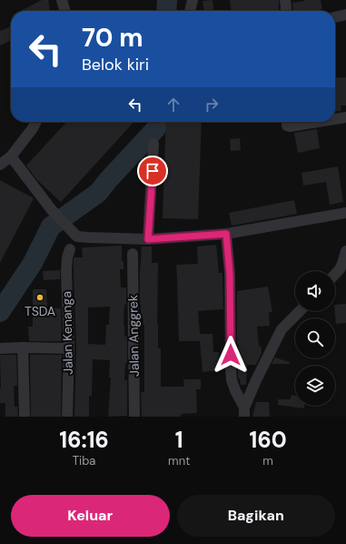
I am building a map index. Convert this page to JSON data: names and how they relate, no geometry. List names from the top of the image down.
{
  "streets": {
    "street": ["Jalan Kenanga", "Jalan Anggrek"]
  },
  "places": ["TSDA"],
  "page": {
    "turn": ["70 m", "Belok kiri"],
    "eta": [
      "16:16",
      "Tiba",
      "1",
      "mnt",
      "160",
      "m"
    ],
    "buttons": ["Keluar", "Bagikan"]
  }
}
